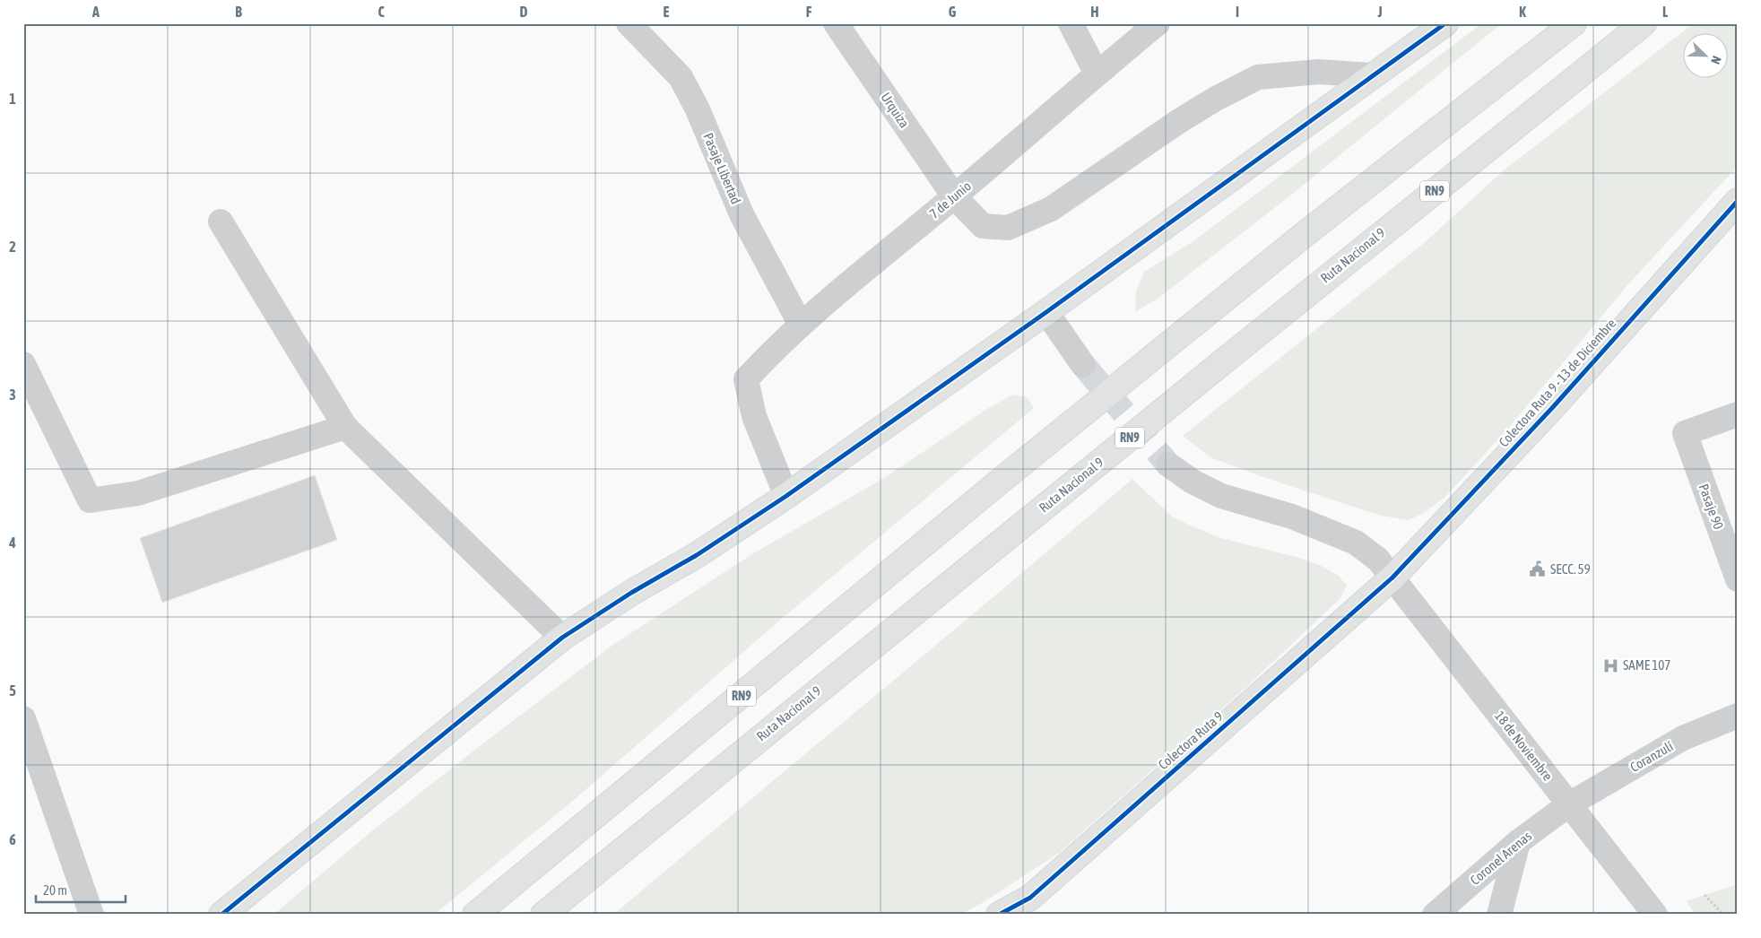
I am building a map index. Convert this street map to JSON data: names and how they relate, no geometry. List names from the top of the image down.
{
  "streets": {
    "main road": [
      "RN9",
      "Ruta Nacional 9",
      "Colectora Ruta 9 - 13 de Diciembre",
      "Colectora Ruta 9"
    ],
    "street": [
      "Urquiza",
      "Pasaje Libertad",
      "7 de Junio",
      "Pasaje 90",
      "18 de Noviembre",
      "Coranzulí",
      "Coronel Arenas"
    ]
  },
  "crossings": [
    ["Urquiza", "7 de Junio"],
    ["Pasaje Libertad", "7 de Junio"],
    ["Colectora Ruta 9 - 13 de Diciembre", "Colectora Ruta 9"],
    ["Colectora Ruta 9 - 13 de Diciembre", "18 de Noviembre"],
    ["Colectora Ruta 9", "18 de Noviembre"],
    ["18 de Noviembre", "Coranzulí"],
    ["18 de Noviembre", "Coronel Arenas"],
    ["Coranzulí", "Coronel Arenas"]
  ],
  "places": {
    "public building": ["SECC. 59"],
    "hospital": ["SAME 107"]
  },
  "scale_bar": "20 m",
  "north": "bottom right",
  "grid": {
    "columns": [
      "A",
      "B",
      "C",
      "D",
      "E",
      "F",
      "G",
      "H",
      "I",
      "J",
      "K",
      "L"
    ],
    "rows": [
      "1",
      "2",
      "3",
      "4",
      "5",
      "6"
    ]
  }
}
